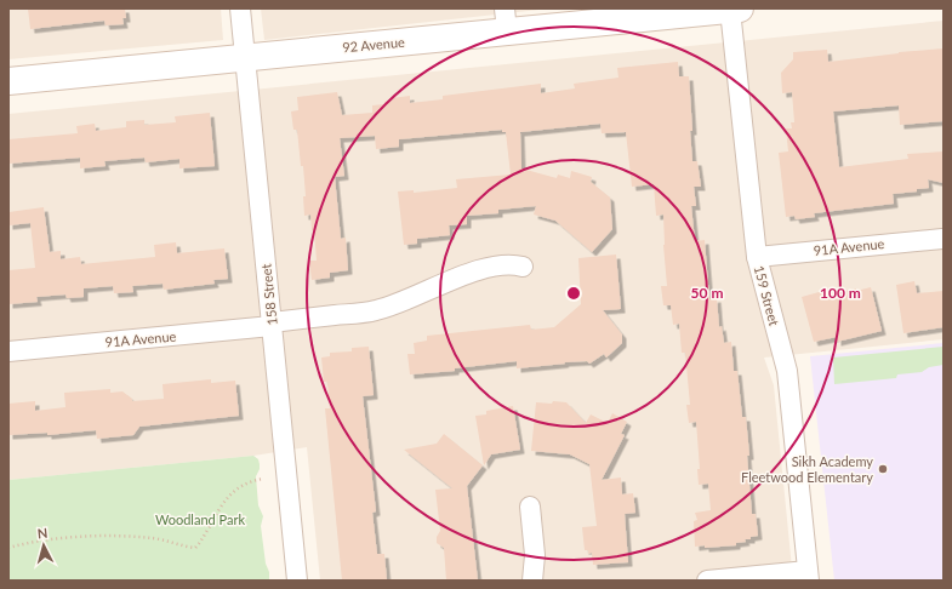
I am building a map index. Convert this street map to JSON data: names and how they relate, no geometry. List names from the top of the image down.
{
  "streets": {
    "street": [
      "92 Avenue",
      "91A Avenue",
      "158 Street",
      "159 Street"
    ]
  },
  "crossings": [
    ["92 Avenue", "158 Street"],
    ["92 Avenue", "159 Street"],
    ["91A Avenue", "158 Street"],
    ["91A Avenue", "159 Street"]
  ],
  "parks": ["Woodland Park"],
  "places": ["Sikh Academy Fleetwood Elementary"],
  "north": "top",
  "rings": ["50 m", "100 m"]
}
